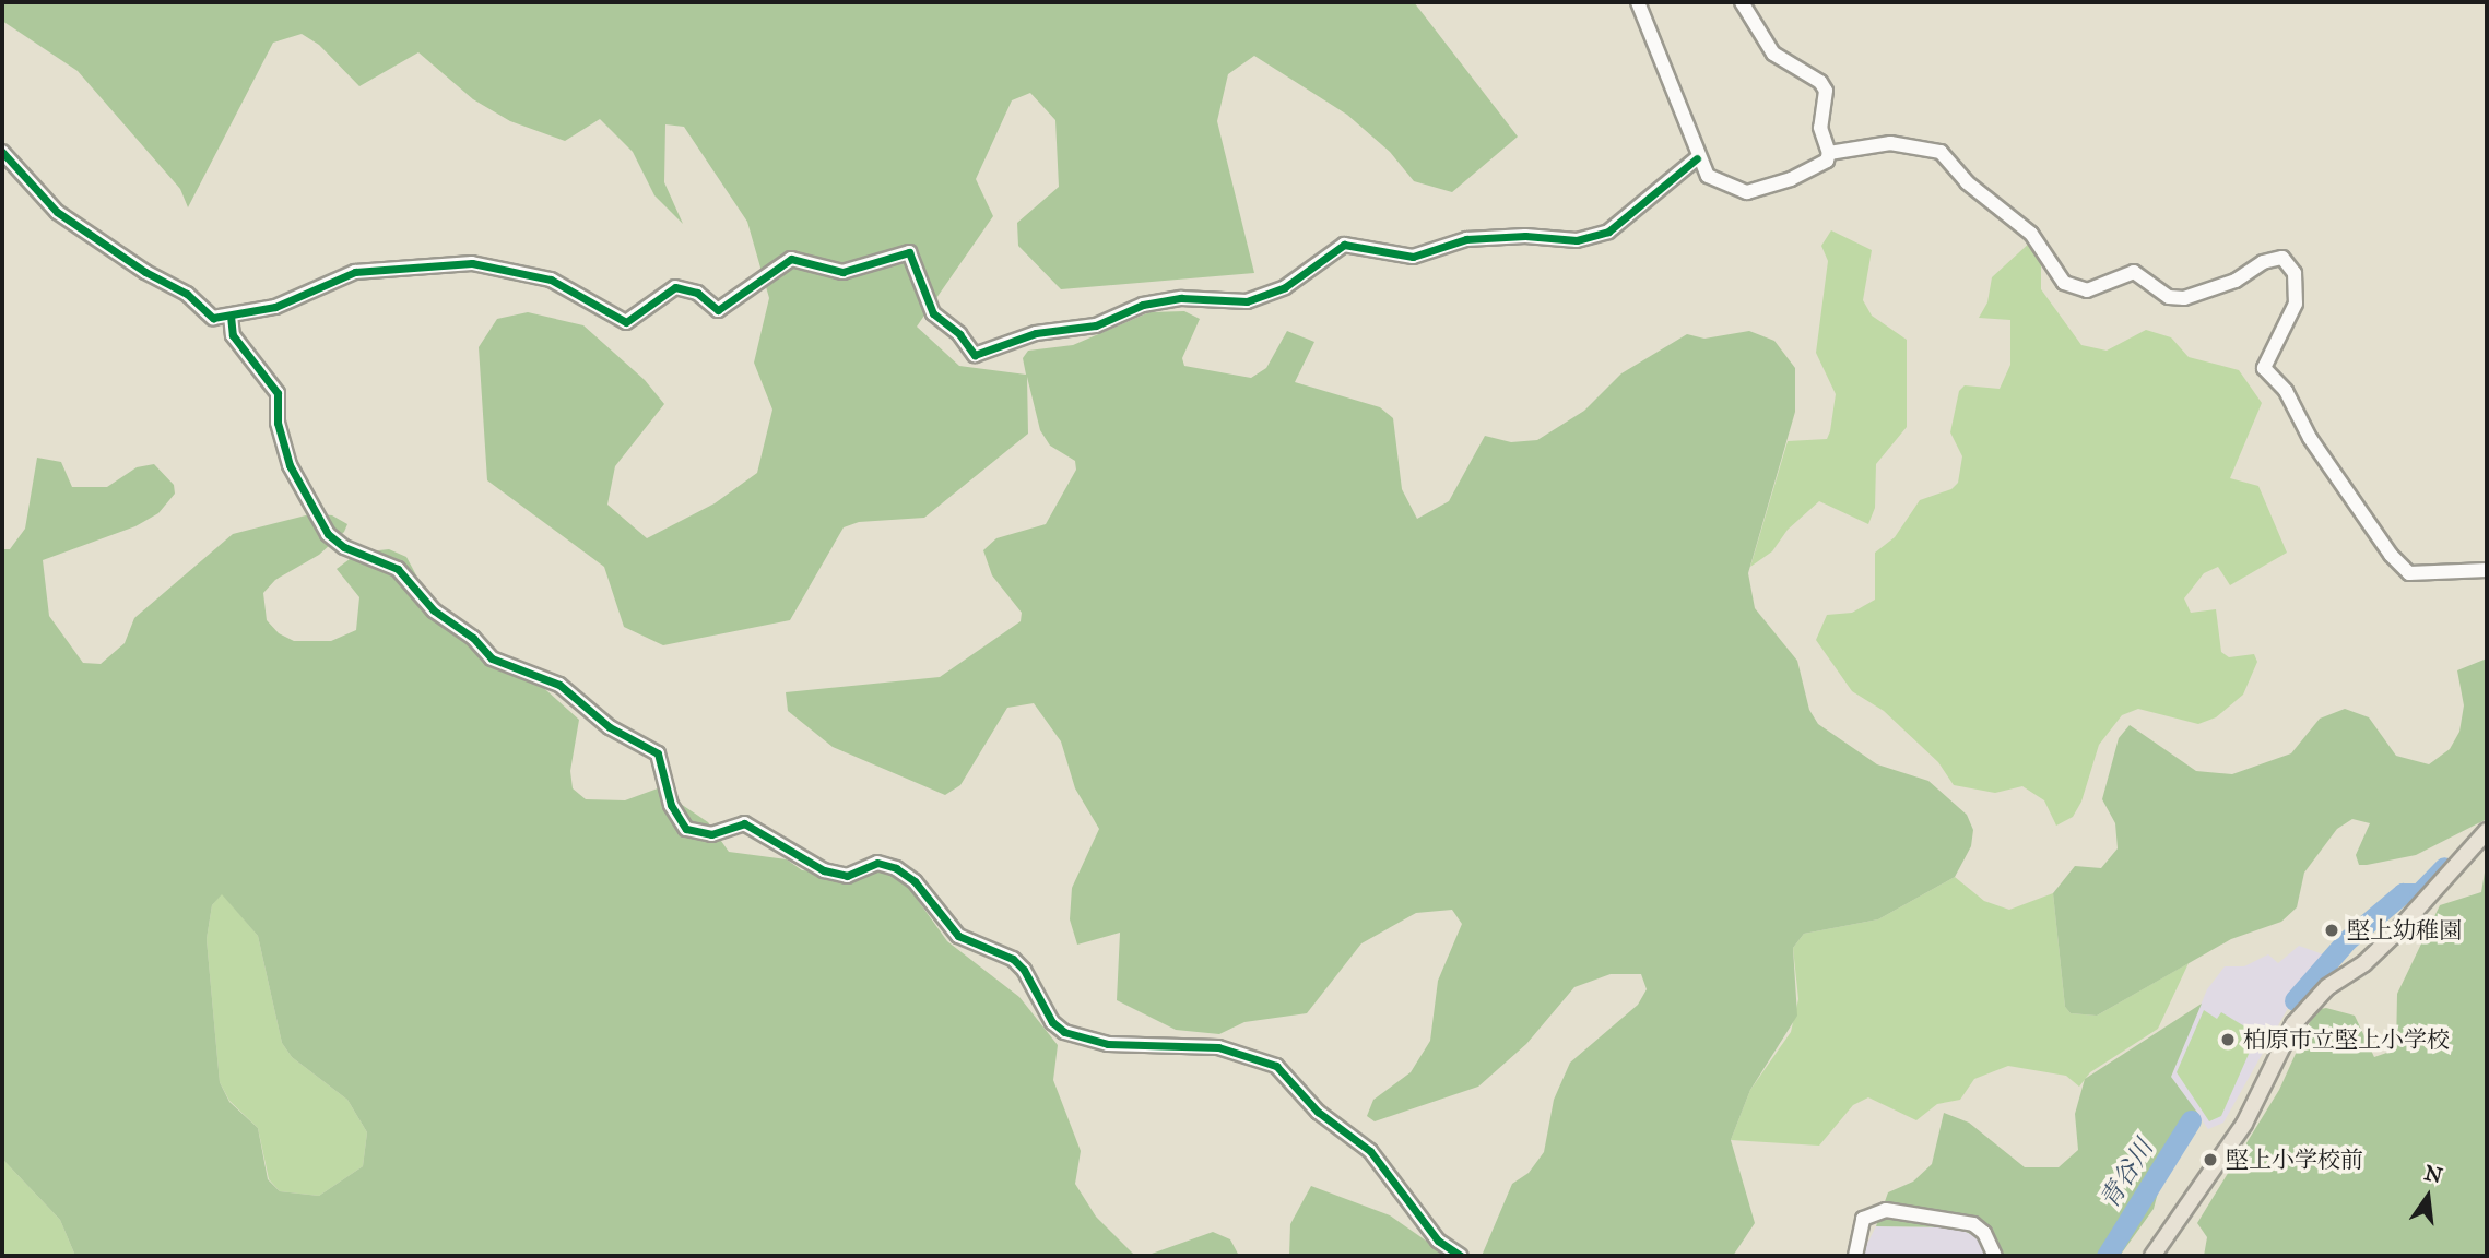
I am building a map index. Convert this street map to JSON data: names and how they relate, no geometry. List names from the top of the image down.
{
  "water": ["青谷川"],
  "places": ["堅上幼稚園", "柏原市立堅上小学校", "堅上小学校前"],
  "north": "top"
}
